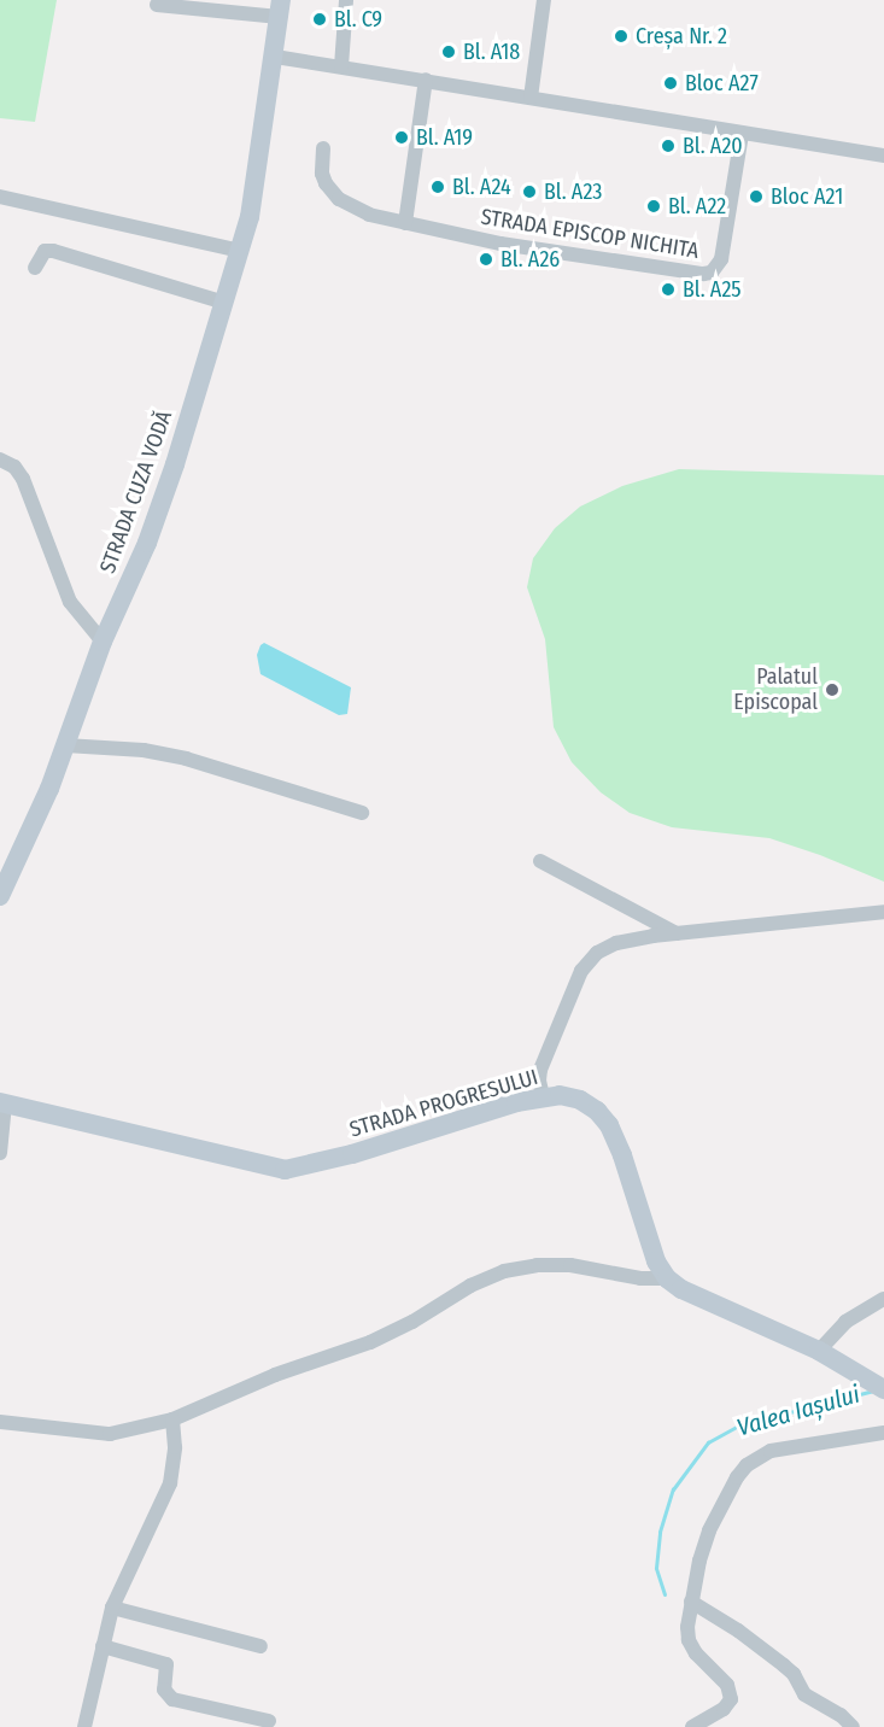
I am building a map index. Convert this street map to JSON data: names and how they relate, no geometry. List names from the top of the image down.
{
  "streets": {
    "street": ["STRADA EPISCOP NICHITA", "STRADA CUZA VODĂ", "STRADA PROGRESULUI"]
  },
  "water": ["Valea Iașului"],
  "places": [
    "Bl. C9",
    "Creșa Nr. 2",
    "Bl. A18",
    "Bloc A27",
    "Bl. A19",
    "Bl. A20",
    "Bl. A24",
    "Bl. A23",
    "Bloc A21",
    "Bl. A22",
    "Bl. A26",
    "Bl. A25",
    "Palatul Episcopal"
  ]
}
